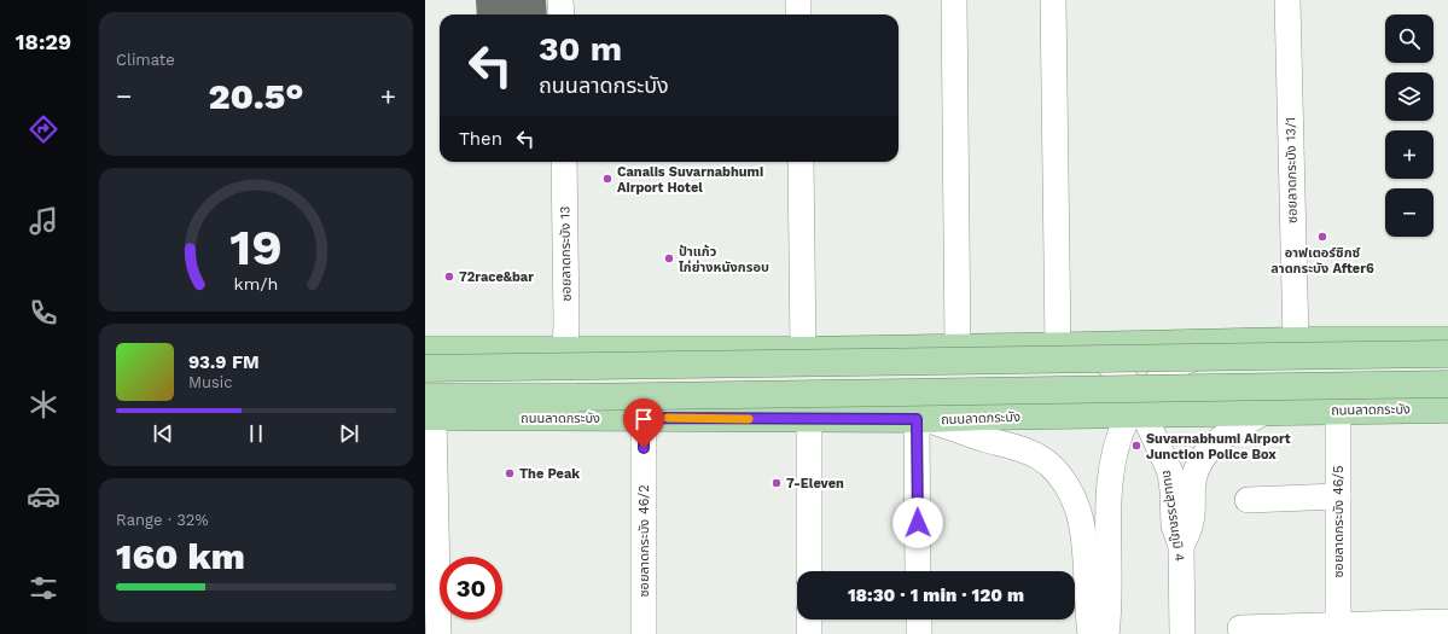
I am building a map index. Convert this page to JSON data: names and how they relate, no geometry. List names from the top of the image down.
{
  "streets": {
    "main road": ["ถนนลาดกระบัง"],
    "street": [
      "ซอยลาดกระบัง 13/1",
      "ซอยลาดกระบัง 13",
      "ถนนสุวรรณภูมิ 4",
      "ซอยลาดกระบัง 46/5",
      "ซอยลาดกระบัง 46/2"
    ]
  },
  "crossings": [
    ["ถนนลาดกระบัง", "ถนนสุวรรณภูมิ 4"],
    ["ถนนลาดกระบัง", "ซอยลาดกระบัง 46/5"],
    ["ถนนลาดกระบัง", "ซอยลาดกระบัง 46/2"]
  ],
  "places": [
    "Canalis Suvarnabhumi Airport Hotel",
    "อาฟเตอร์ซิกซ์ ลาดกระบัง After6",
    "ป้าแก้ว ไก่ย่างหนังกรอบ",
    "72race&bar",
    "Suvarnabhumi Airport Junction Police Box",
    "The Peak",
    "7-Eleven"
  ],
  "page": {
    "tabs": "18:29",
    "tile": [
      "Climate",
      ["Range · 32%", "160 km"]
    ],
    "map_buttons": ["+", "−"],
    "turn": ["30 m", "ถนนลาดกระบัง"],
    "heat": ["−", "20.5°", "+"],
    "then": "Then",
    "song": ["93.9 FM", "Music"],
    "limit": "30",
    "trip": "18:30 · 1 min · 120 m",
    "gauge": ["19", "km/h"]
  }
}
